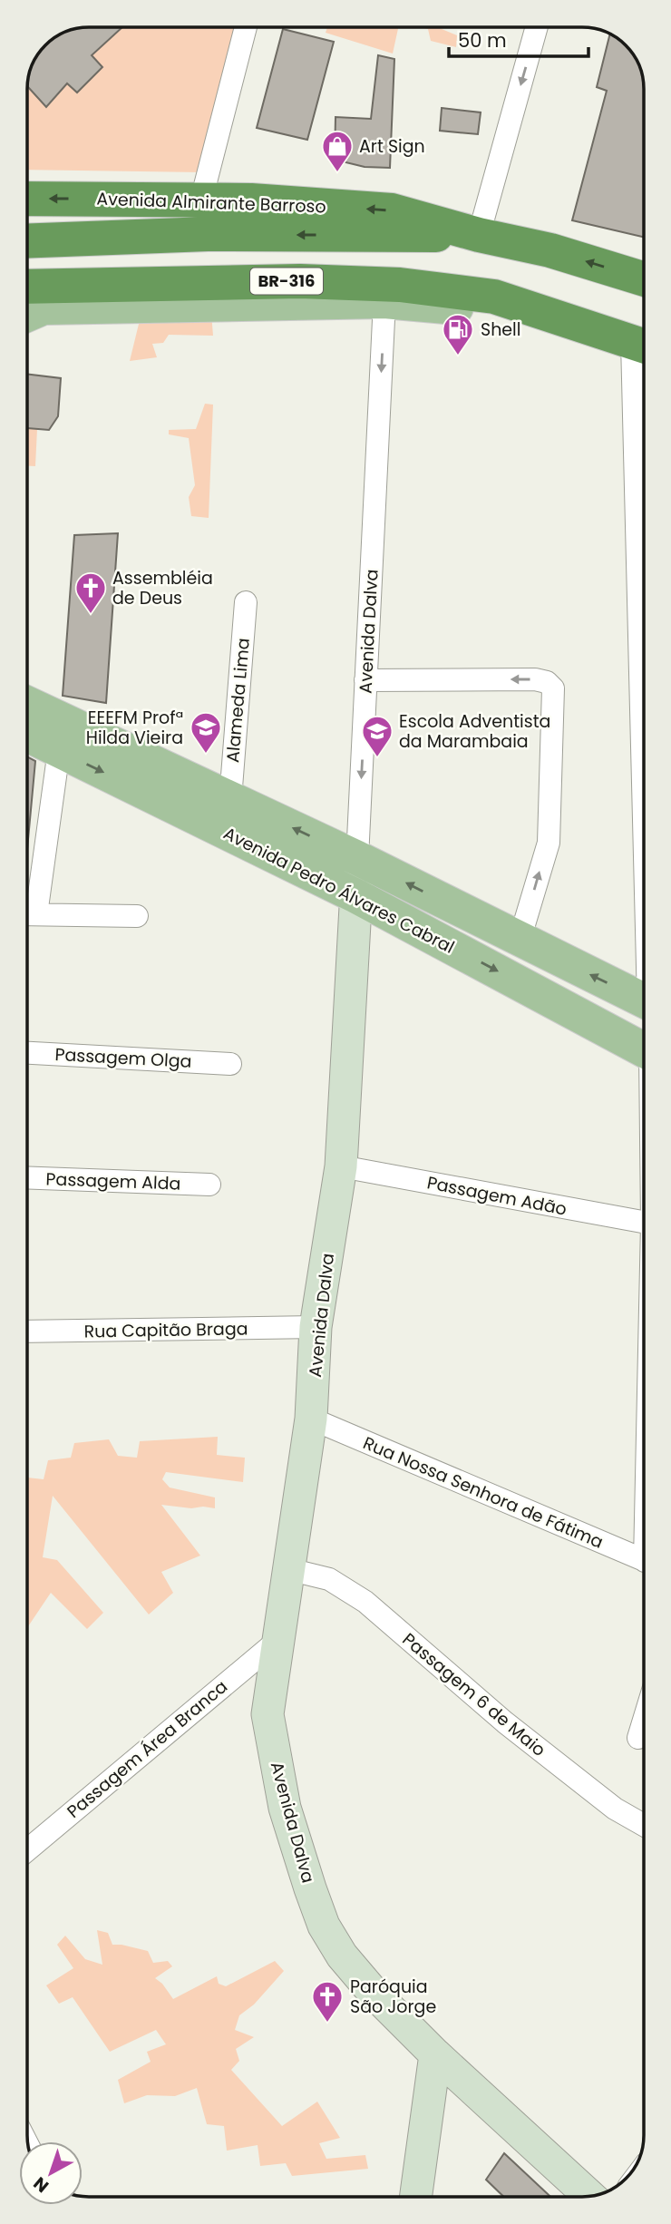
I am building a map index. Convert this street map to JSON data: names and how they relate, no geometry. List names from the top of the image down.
{
  "streets": {
    "highway": ["Avenida Almirante Barroso", "BR-316"],
    "main road": ["Avenida Pedro Álvares Cabral"],
    "street": [
      "Avenida Dalva",
      "Alameda Lima",
      "Passagem Olga",
      "Passagem Alda",
      "Passagem Adão",
      "Rua Capitão Braga",
      "Rua Nossa Senhora de Fátima",
      "Passagem 6 de Maio",
      "Passagem Área Branca"
    ]
  },
  "crossings": [
    ["Avenida Dalva", "Avenida Pedro Álvares Cabral"],
    ["Avenida Dalva", "Passagem Adão"],
    ["Avenida Dalva", "Rua Capitão Braga"],
    ["Avenida Dalva", "Rua Nossa Senhora de Fátima"],
    ["Avenida Dalva", "Passagem 6 de Maio"],
    ["Avenida Dalva", "Passagem Área Branca"],
    ["Alameda Lima", "Avenida Pedro Álvares Cabral"]
  ],
  "places": {
    "shop": ["Art Sign"],
    "fuel station": ["Shell"],
    "church": ["Assembléia de Deus", "Paróquia São Jorge"],
    "school or university": ["EEEFM Profª Hilda Vieira", "Escola Adventista da Marambaia"]
  },
  "scale_bar": "50 m",
  "north": "bottom left"
}
